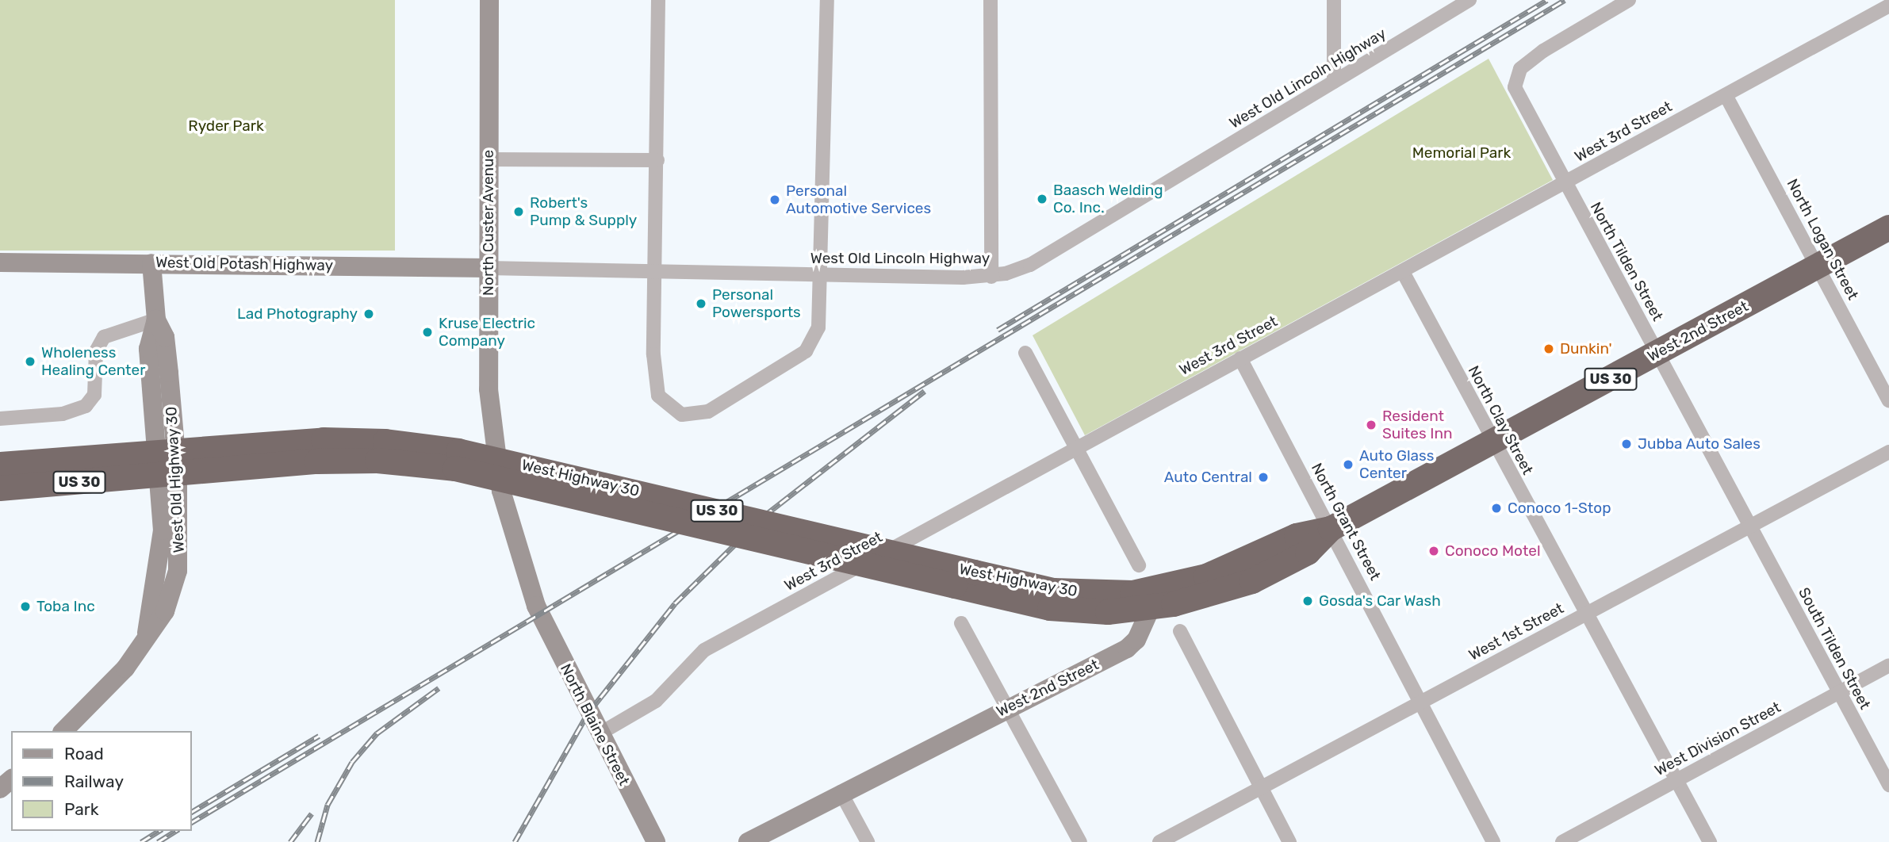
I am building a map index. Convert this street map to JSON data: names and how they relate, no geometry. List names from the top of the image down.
{
  "streets": {
    "highway": ["West 2nd Street", "US 30", "West Highway 30"],
    "street": [
      "West Old Lincoln Highway",
      "West 3rd Street",
      "North Custer Avenue",
      "North Logan Street",
      "North Tilden Street",
      "West Old Potash Highway",
      "North Clay Street",
      "West Old Highway 30",
      "North Grant Street",
      "West 1st Street",
      "South Tilden Street",
      "North Blaine Street",
      "West Division Street"
    ]
  },
  "crossings": [
    ["West Old Lincoln Highway", "North Custer Avenue"],
    ["West Old Lincoln Highway", "West Old Potash Highway"],
    ["West 3rd Street", "North Logan Street"],
    ["West 3rd Street", "North Tilden Street"],
    ["West 3rd Street", "North Clay Street"],
    ["West 3rd Street", "North Grant Street"],
    ["West 3rd Street", "North Blaine Street"],
    ["North Custer Avenue", "West Old Potash Highway"],
    ["North Custer Avenue", "North Blaine Street"],
    ["North Logan Street", "West 2nd Street"],
    ["North Tilden Street", "West 2nd Street"],
    ["North Tilden Street", "West 1st Street"],
    ["North Tilden Street", "South Tilden Street"],
    ["West Old Potash Highway", "West Old Highway 30"],
    ["West 2nd Street", "North Clay Street"],
    ["West 2nd Street", "West Highway 30"],
    ["West 2nd Street", "North Grant Street"],
    ["North Clay Street", "West 1st Street"],
    ["North Clay Street", "West Division Street"],
    ["West Highway 30", "West Old Highway 30"],
    ["North Grant Street", "West 1st Street"],
    ["West 1st Street", "South Tilden Street"],
    ["South Tilden Street", "West Division Street"]
  ],
  "parks": ["Ryder Park", "Memorial Park"],
  "places": [
    "Baasch Welding Co. Inc.",
    "Personal Automotive Services",
    "Robert's Pump & Supply",
    "Personal Powersports",
    "Lad Photography",
    "Kruse Electric Company",
    "Dunkin'",
    "Wholeness Healing Center",
    "Resident Suites Inn",
    "Jubba Auto Sales",
    "Auto Glass Center",
    "Auto Central",
    "Conoco 1-Stop",
    "Conoco Motel",
    "Gosda's Car Wash",
    "Toba Inc"
  ],
  "legend": ["Road", "Railway", "Park"]
}
